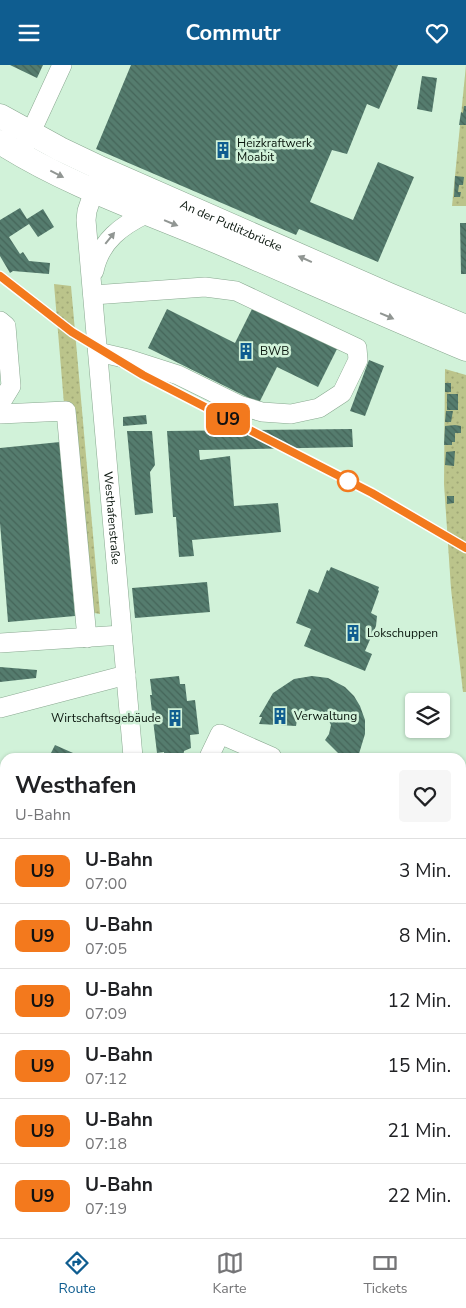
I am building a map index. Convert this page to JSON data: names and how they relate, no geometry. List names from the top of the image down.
{
  "streets": {
    "main road": ["An der Putlitzbrücke"],
    "street": ["Westhafenstraße"]
  },
  "crossings": [
    ["An der Putlitzbrücke", "Westhafenstraße"]
  ],
  "places": {
    "building": [
      "Heizkraftwerk Moabit",
      "BWB",
      "Lokschuppen",
      "Verwaltung",
      "Wirtschaftsgebäude"
    ]
  },
  "lines": ["metro line U9"],
  "page": {
    "header": "Commutr",
    "on_map": "U9",
    "heading": ["Westhafen", "U-Bahn"],
    "list": [
      {
        "mark": "U9",
        "name": "U-Bahn",
        "note": "07:00",
        "value": "3 Min."
      },
      {
        "mark": "U9",
        "name": "U-Bahn",
        "note": "07:05",
        "value": "8 Min."
      },
      {
        "mark": "U9",
        "name": "U-Bahn",
        "note": "07:09",
        "value": "12 Min."
      },
      {
        "mark": "U9",
        "name": "U-Bahn",
        "note": "07:12",
        "value": "15 Min."
      },
      {
        "mark": "U9",
        "name": "U-Bahn",
        "note": "07:18",
        "value": "21 Min."
      },
      {
        "mark": "U9",
        "name": "U-Bahn",
        "note": "07:19",
        "value": "22 Min."
      }
    ],
    "tabs": ["Route", "Karte", "Tickets"]
  }
}
